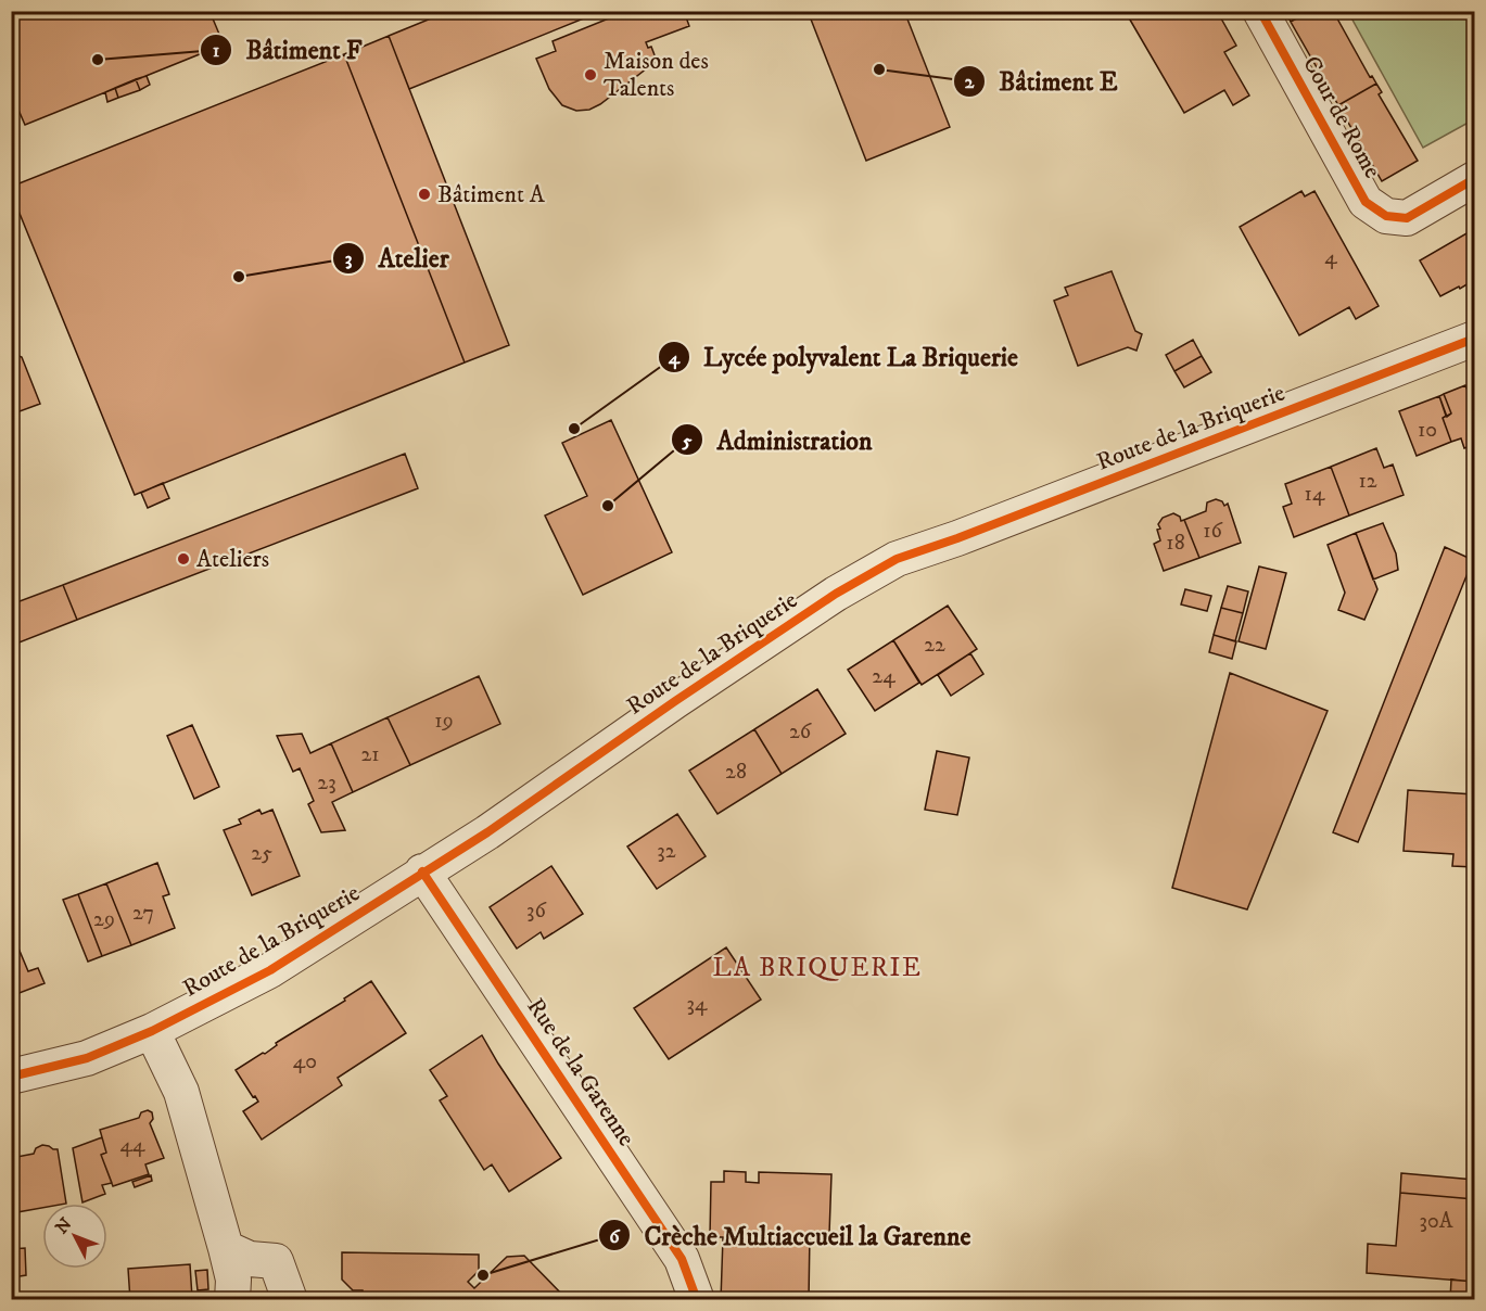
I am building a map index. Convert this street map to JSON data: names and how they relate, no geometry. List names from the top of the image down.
{
  "streets": {
    "street": ["Cour de Rome", "Route de la Briquerie", "Rue de la Garenne"]
  },
  "crossings": [
    ["Route de la Briquerie", "Rue de la Garenne"]
  ],
  "districts": ["LA BRIQUERIE"],
  "places": [
    "Bâtiment F",
    "Bâtiment E",
    "Maison des Talents",
    "Bâtiment A",
    "Atelier",
    "Lycée polyvalent La Briquerie",
    "Administration",
    "Ateliers",
    "Crèche Multiaccueil la Garenne"
  ],
  "house_numbers": [
    "4",
    "10",
    "12",
    "14",
    "16",
    "18",
    "22",
    "24",
    "19",
    "26",
    "21",
    "28",
    "23",
    "32",
    "25",
    "36",
    "27",
    "29",
    "34",
    "40",
    "44",
    "30A"
  ],
  "north": "top left"
}
